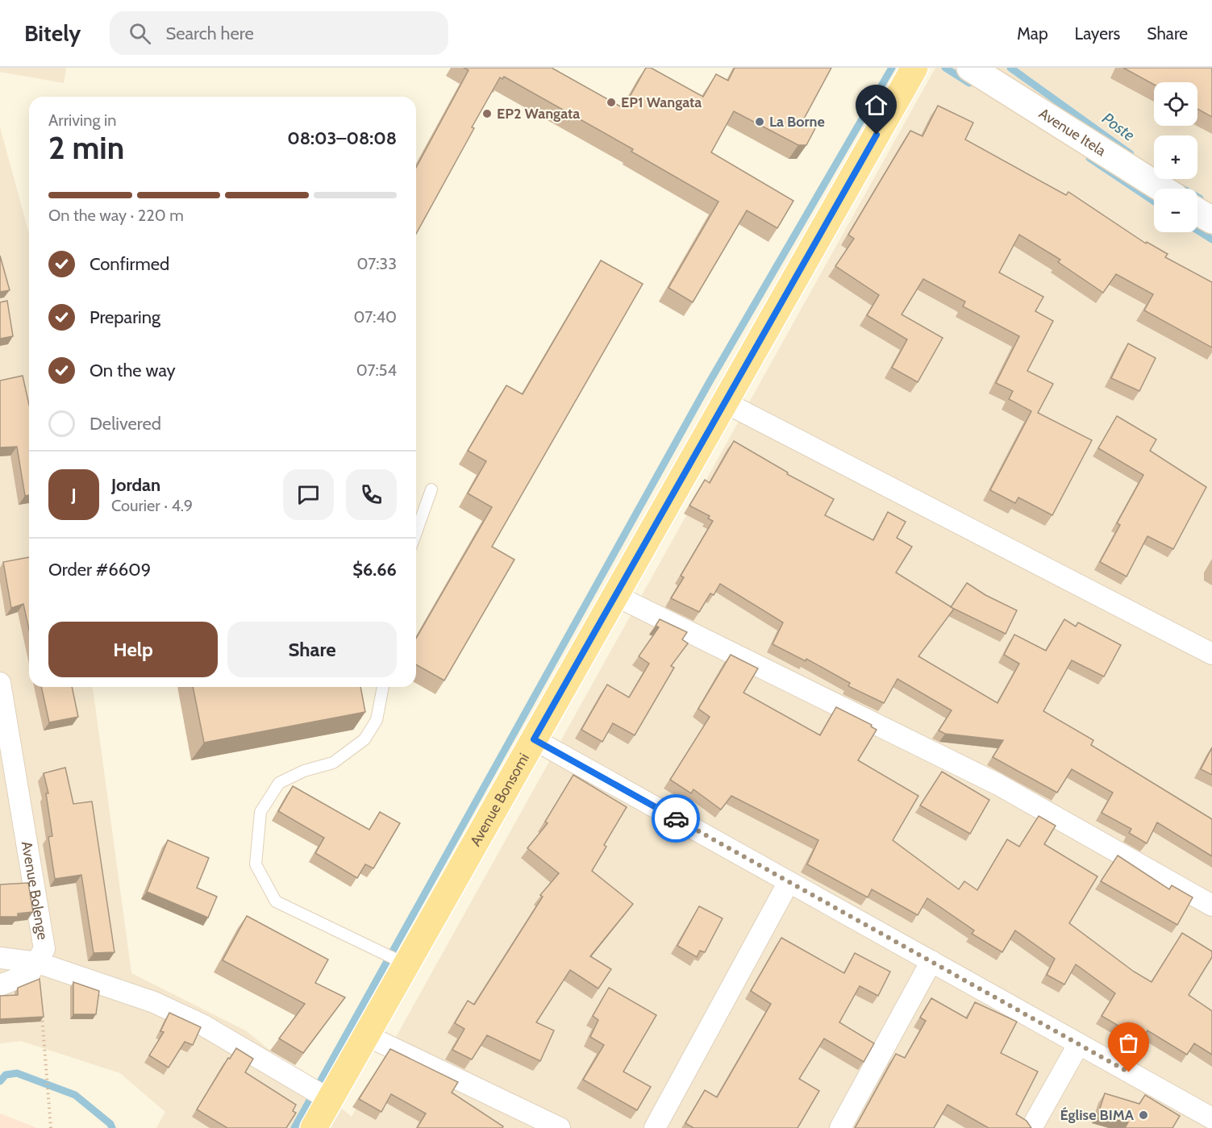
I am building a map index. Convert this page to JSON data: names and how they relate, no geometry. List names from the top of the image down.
{
  "streets": {
    "main road": ["Avenue Bonsomi"],
    "street": ["Avenue Itela", "Avenue Bolenge"]
  },
  "water": ["Poste"],
  "places": [
    "EP1 Wangata",
    "EP2 Wangata",
    "La Borne",
    "Église BIMA"
  ],
  "page": {
    "header": "Bitely",
    "search": "Search here",
    "nav": ["Map", "Layers", "Share"],
    "map_buttons": ["+", "−"],
    "heading": ["2 min", "Arriving in", "08:03–08:08"],
    "panel": [
      "Jordan",
      "Courier · 4.9",
      "Order #6609",
      "$6.66"
    ],
    "bar": "On the way · 220 m",
    "list": [
      ["Confirmed", "07:33"],
      ["Preparing", "07:40"],
      ["On the way", "07:54"],
      "Delivered"
    ],
    "round": "J",
    "buttons": ["Help", "Share"]
  }
}
